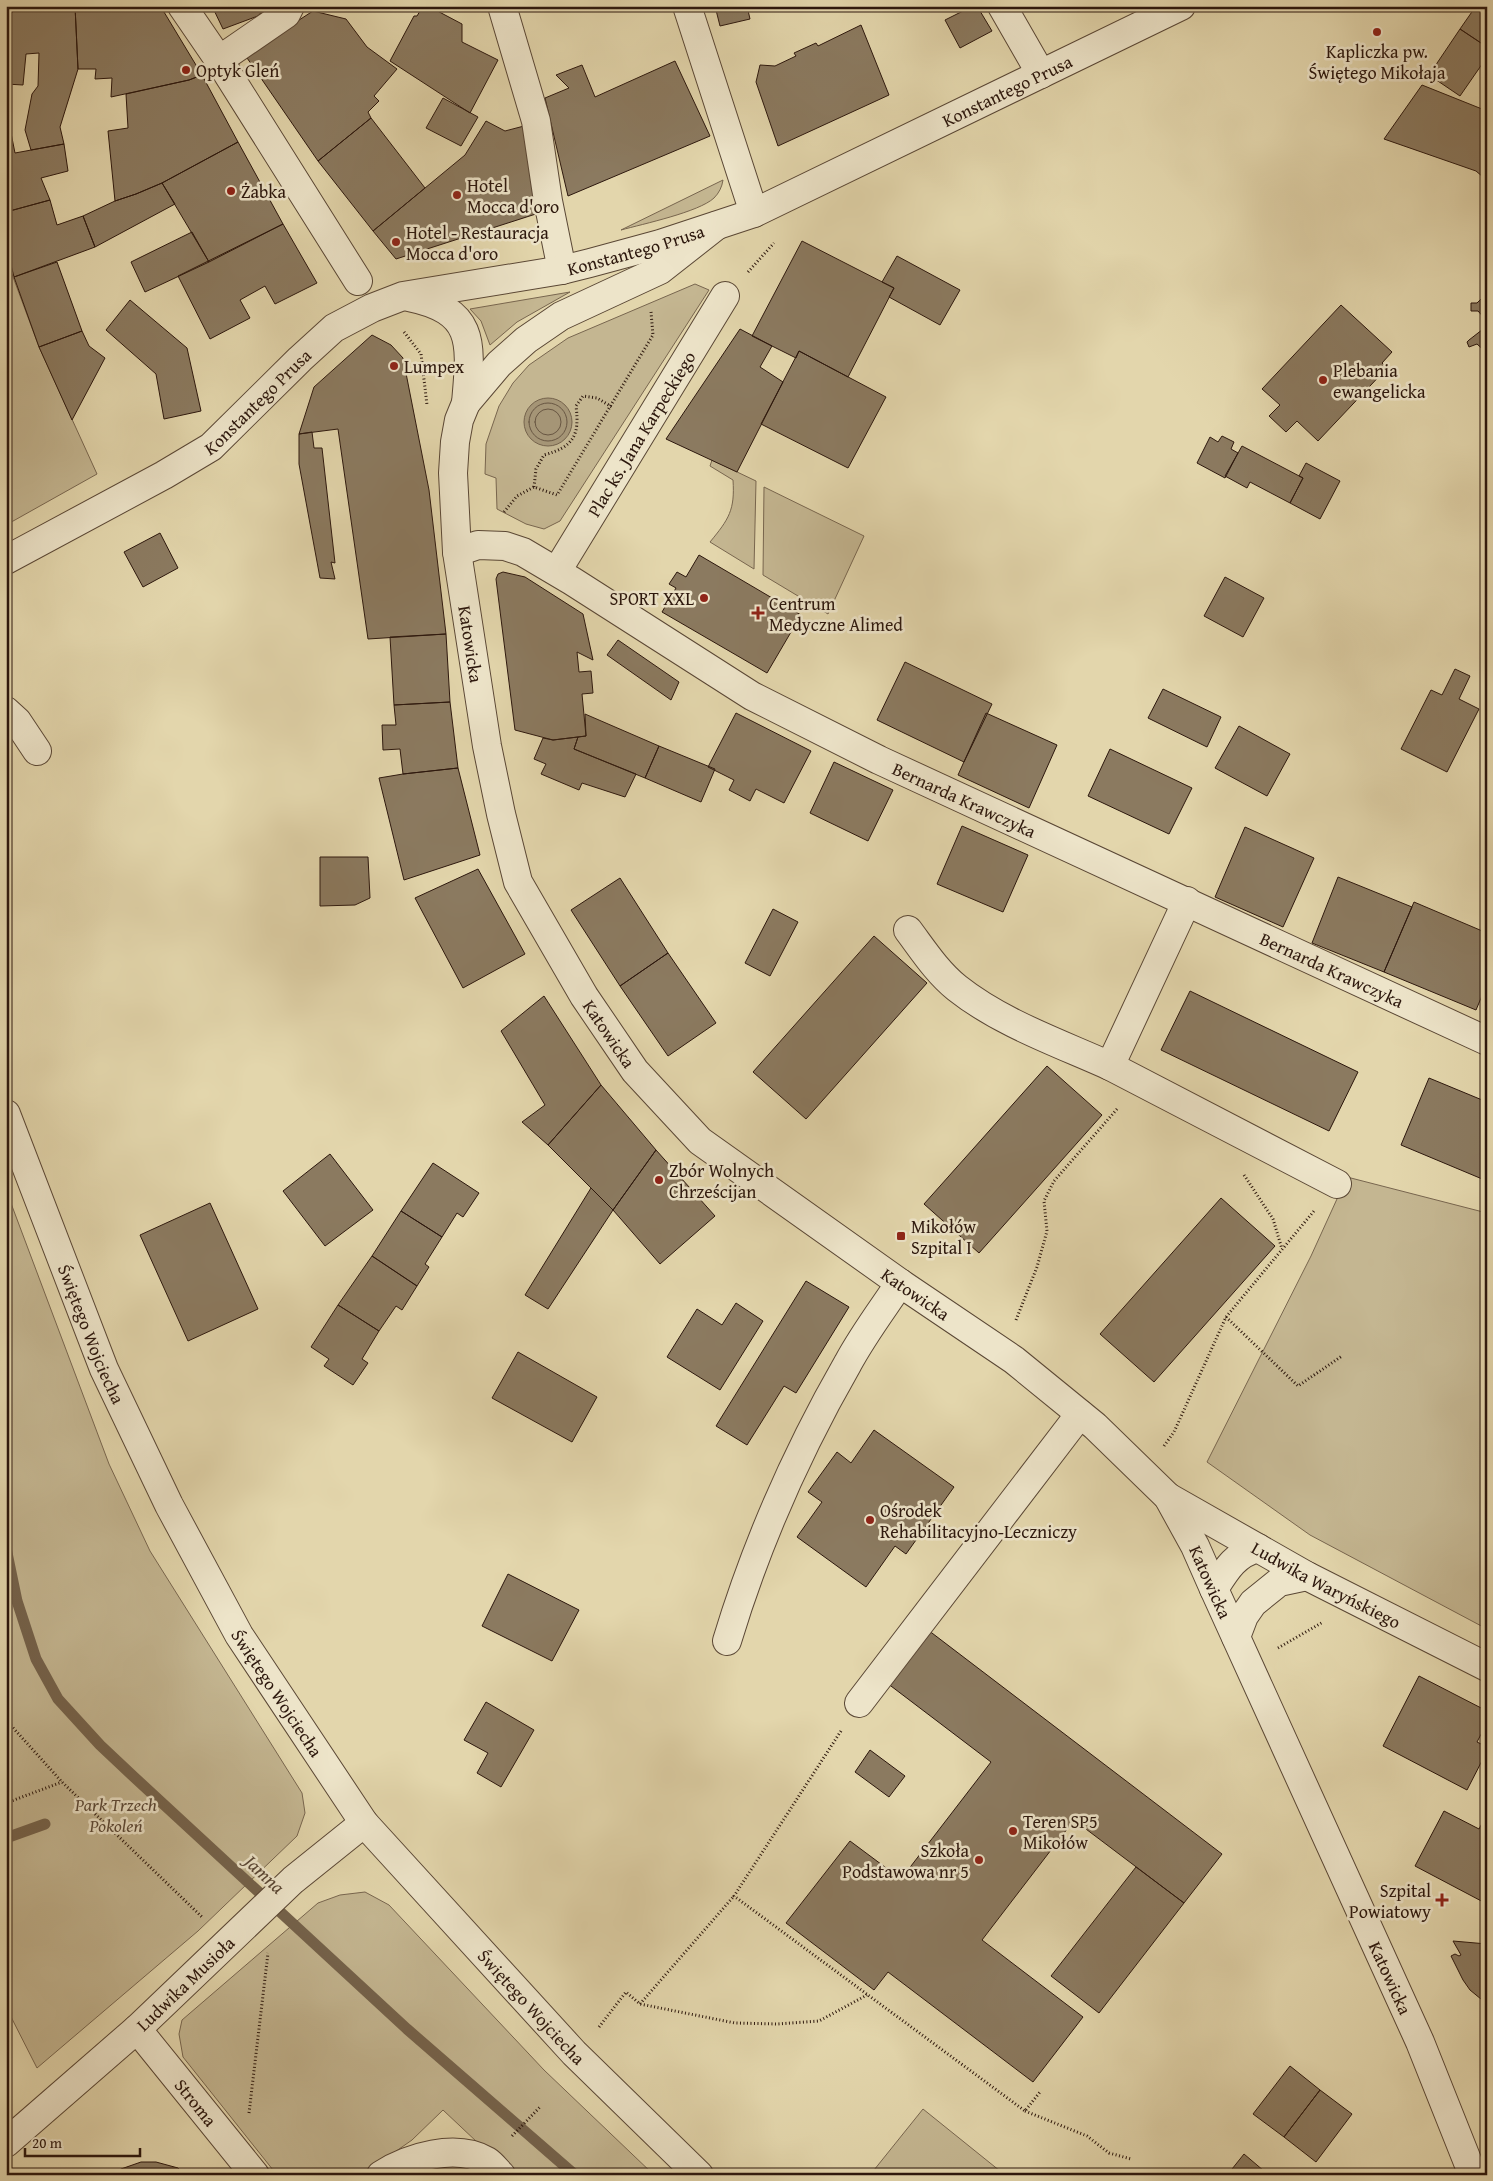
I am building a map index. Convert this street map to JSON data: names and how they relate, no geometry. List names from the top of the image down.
{
  "streets": {
    "street": [
      "Konstantego Prusa",
      "Plac ks. Jana Karpeckiego",
      "Katowicka",
      "Bernarda Krawczyka",
      "Świętego Wojciecha",
      "Ludwika Waryńskiego",
      "Ludwika Musioła",
      "Stroma"
    ]
  },
  "crossings": [
    ["Konstantego Prusa", "Katowicka"],
    ["Plac ks. Jana Karpeckiego", "Bernarda Krawczyka"],
    ["Katowicka", "Bernarda Krawczyka"],
    ["Katowicka", "Ludwika Waryńskiego"],
    ["Świętego Wojciecha", "Ludwika Musioła"],
    ["Ludwika Musioła", "Stroma"]
  ],
  "water": ["Jamna"],
  "parks": ["Park Trzech Pokoleń"],
  "places": {
    "other": [
      "Kapliczka pw. Świętego Mikołaja",
      "Optyk Gleń",
      "Żabka",
      "Hotel Mocca d'oro",
      "Hotel - Restauracja Mocca d'oro",
      "Lumpex",
      "Plebania ewangelicka",
      "SPORT XXL",
      "Zbór Wolnych Chrześcijan",
      "Ośrodek Rehabilitacyjno-Leczniczy",
      "Teren SP5 Mikołów",
      "Szkoła Podstawowa nr 5"
    ],
    "health": ["Centrum Medyczne Alimed", "Szpital Powiatowy"],
    "transit": ["Mikołów Szpital I"]
  },
  "scale_bar": "20 m"
}
